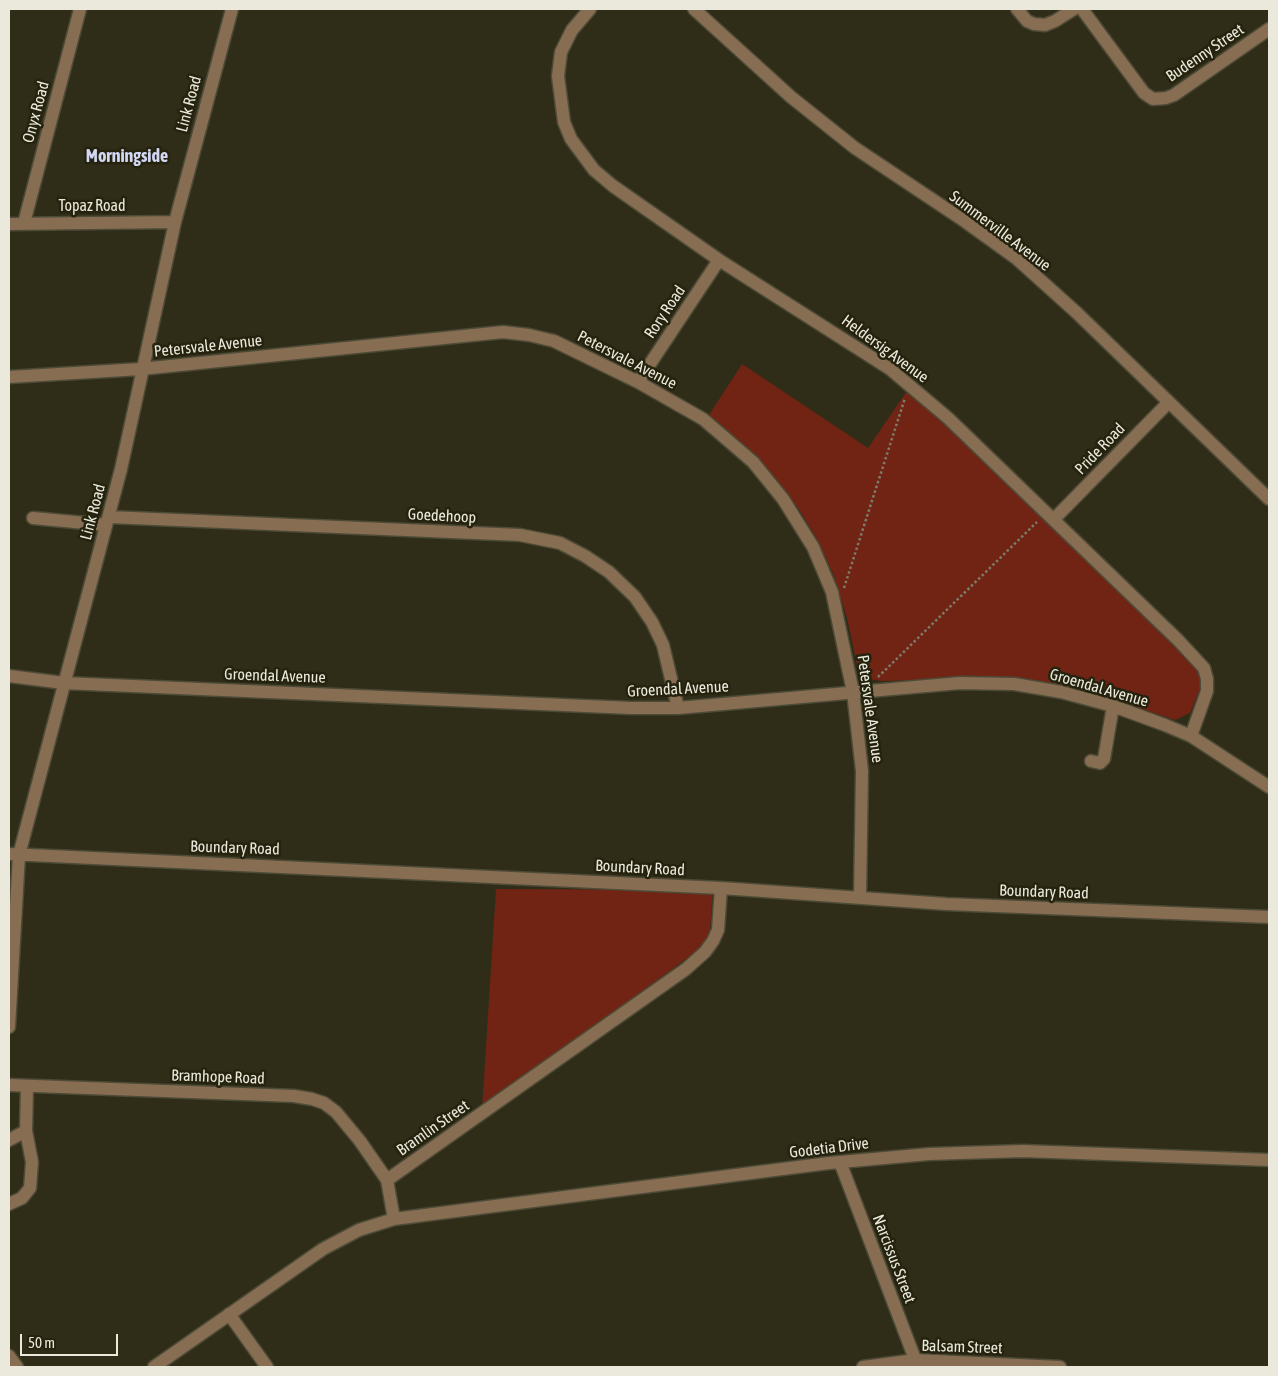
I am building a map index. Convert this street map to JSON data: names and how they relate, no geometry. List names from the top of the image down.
{
  "streets": {
    "street": [
      "Budenny Street",
      "Link Road",
      "Onyx Road",
      "Topaz Road",
      "Summerville Avenue",
      "Rory Road",
      "Petersvale Avenue",
      "Heldersig Avenue",
      "Pride Road",
      "Goedehoop",
      "Groendal Avenue",
      "Boundary Road",
      "Bramhope Road",
      "Bramlin Street",
      "Godetia Drive",
      "Narcissus Street",
      "Balsam Street"
    ]
  },
  "crossings": [
    ["Link Road", "Topaz Road"],
    ["Link Road", "Petersvale Avenue"],
    ["Link Road", "Goedehoop"],
    ["Link Road", "Groendal Avenue"],
    ["Link Road", "Boundary Road"],
    ["Onyx Road", "Topaz Road"],
    ["Summerville Avenue", "Pride Road"],
    ["Rory Road", "Petersvale Avenue"],
    ["Rory Road", "Heldersig Avenue"],
    ["Petersvale Avenue", "Groendal Avenue"],
    ["Petersvale Avenue", "Boundary Road"],
    ["Heldersig Avenue", "Pride Road"],
    ["Heldersig Avenue", "Groendal Avenue"],
    ["Goedehoop", "Groendal Avenue"],
    ["Boundary Road", "Bramlin Street"],
    ["Bramhope Road", "Bramlin Street"],
    ["Godetia Drive", "Narcissus Street"],
    ["Narcissus Street", "Balsam Street"]
  ],
  "districts": ["Morningside"],
  "scale_bar": "50 m"
}
